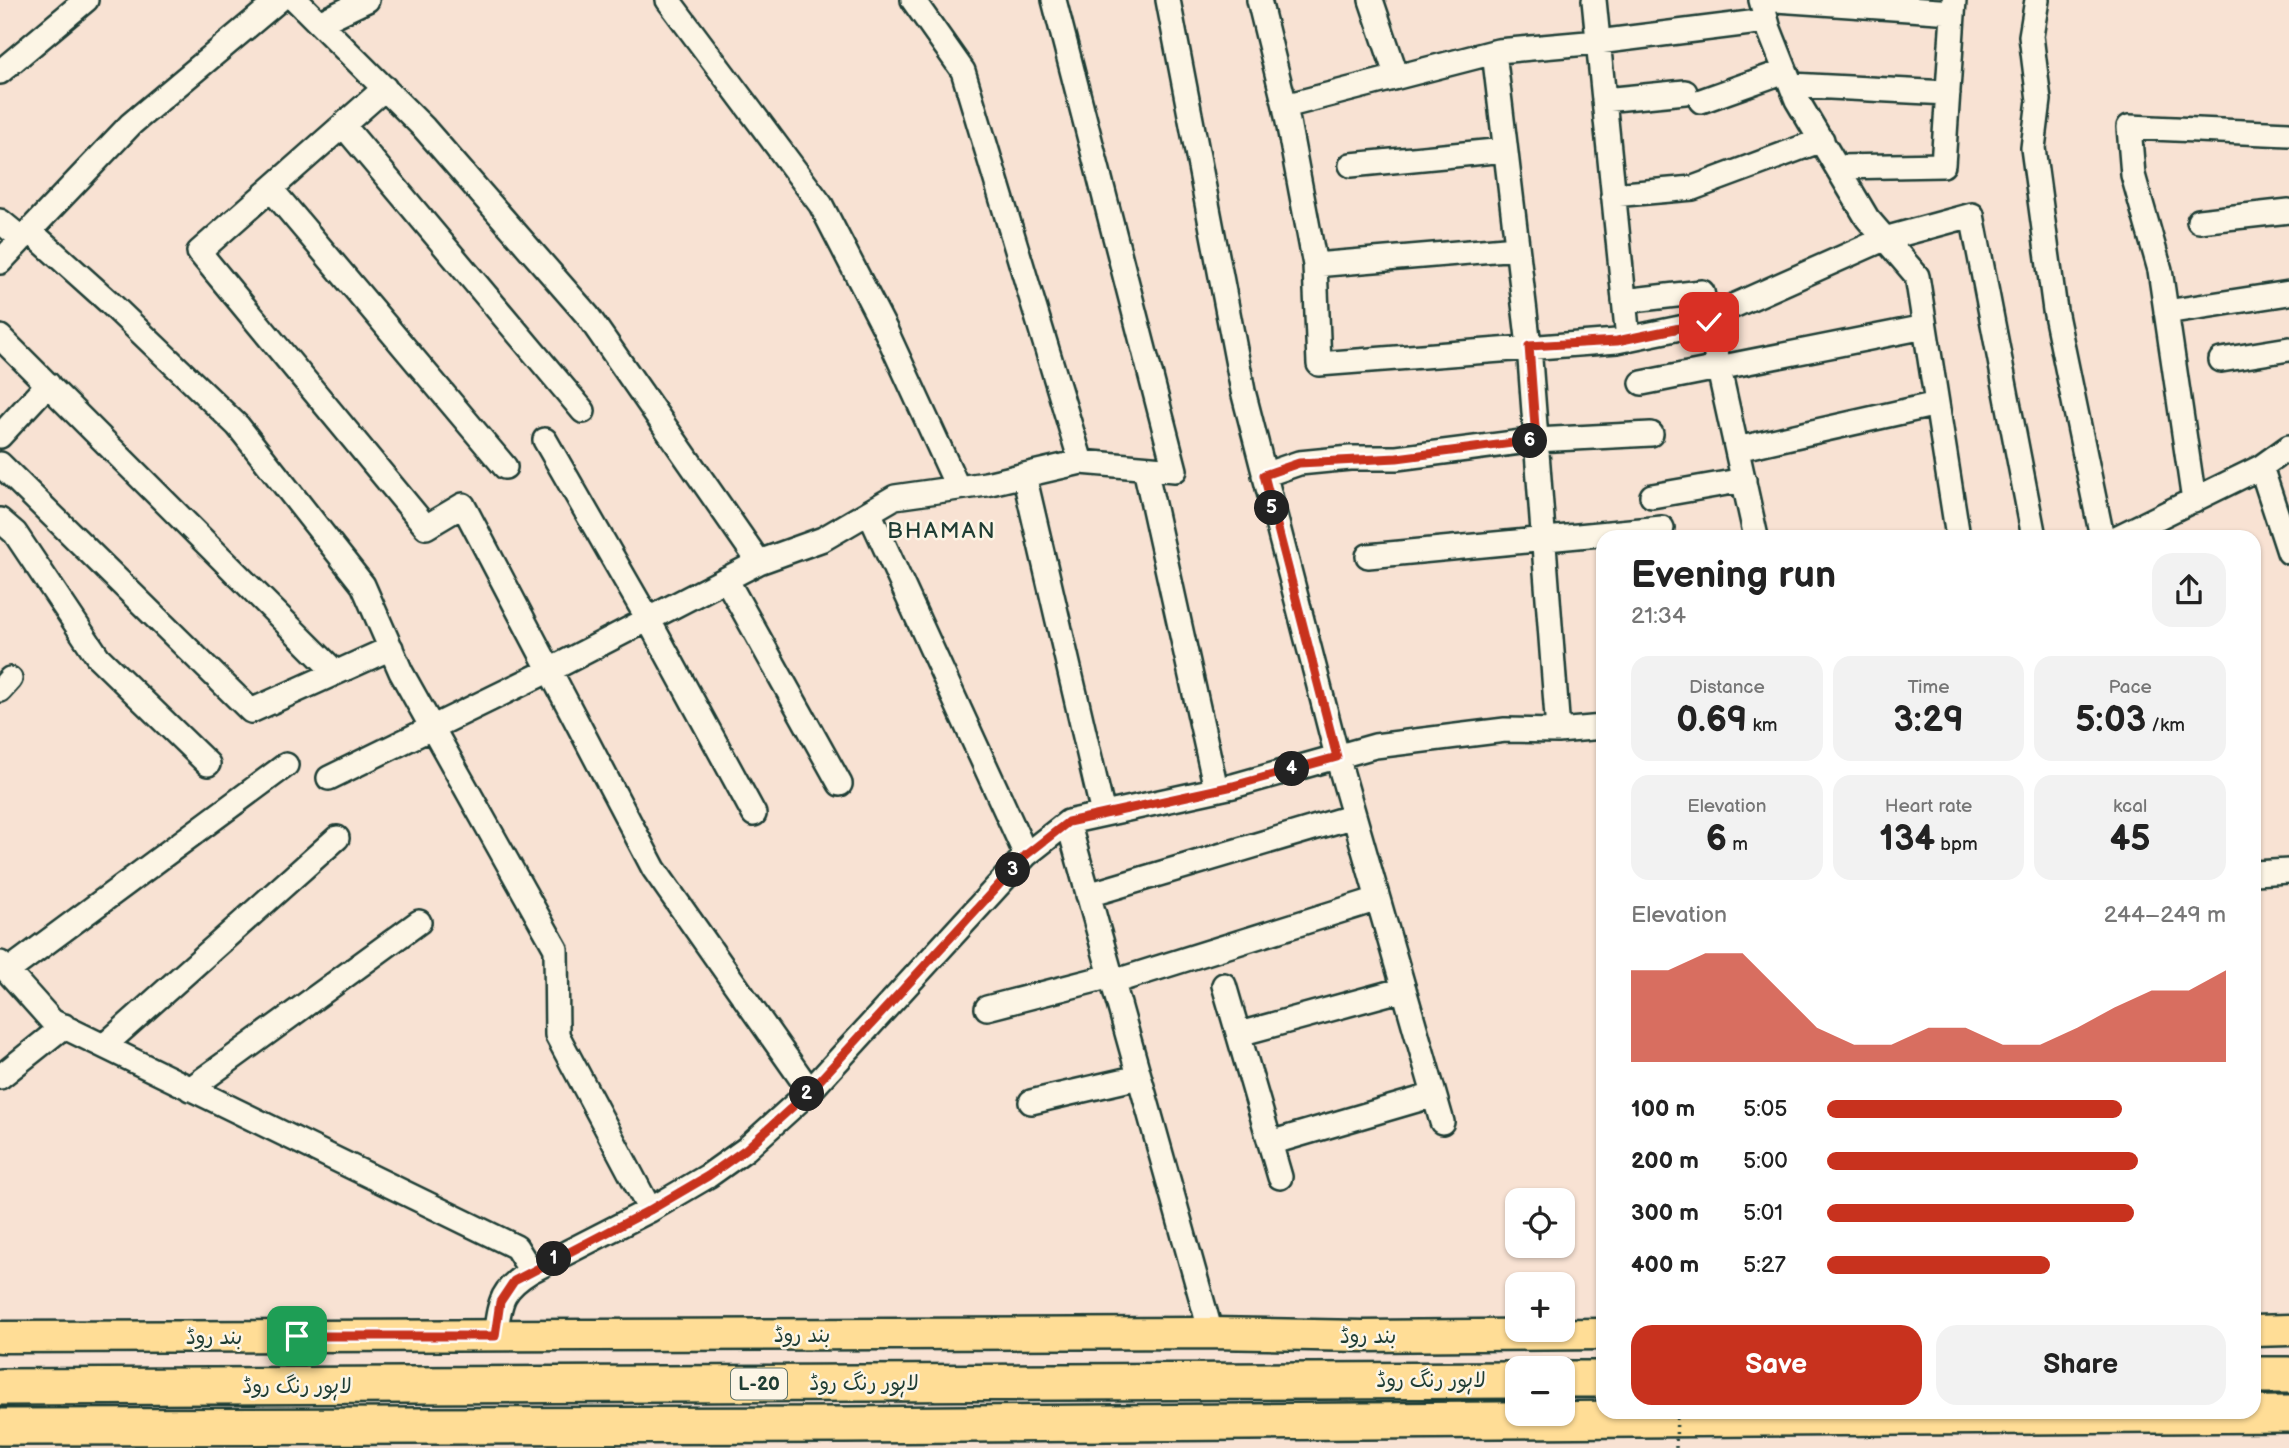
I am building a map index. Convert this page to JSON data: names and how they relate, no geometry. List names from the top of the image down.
{
  "streets": {
    "highway": ["لاہور رنگ روڈ", "L-20"],
    "main road": ["بند روڈ"]
  },
  "districts": ["BHAMAN"],
  "page": {
    "pins": [
      "6",
      "5",
      "4",
      "3",
      "2",
      "1"
    ],
    "heading": ["Evening run", "21:34"],
    "stats": [
      ["Distance", "0.69 km"],
      ["Time", "3:29"],
      ["Pace", "5:03 /km"],
      ["Elevation", "6 m"],
      ["Heart rate", "134 bpm"],
      ["kcal", "45"]
    ],
    "chart": ["Elevation", "244–249 m"],
    "list": [
      {
        "name": "100 m",
        "note": "5:05"
      },
      {
        "name": "200 m",
        "note": "5:00"
      },
      {
        "name": "300 m",
        "note": "5:01"
      },
      {
        "name": "400 m",
        "note": "5:27"
      }
    ],
    "map_buttons": ["+", "−"],
    "buttons": ["Save", "Share"]
  }
}
